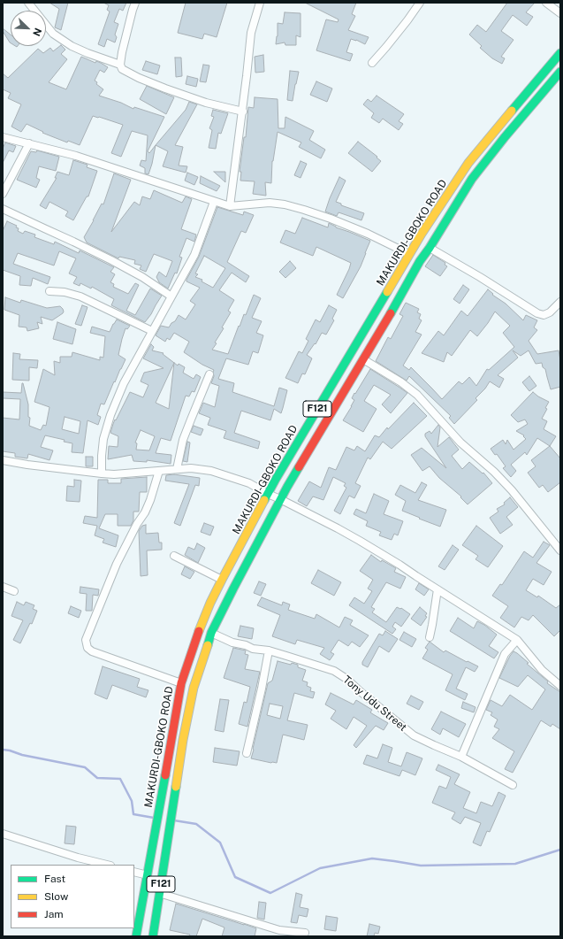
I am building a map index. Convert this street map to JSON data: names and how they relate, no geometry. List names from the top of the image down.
{
  "streets": {
    "main road": ["MAKURDI-GBOKO ROAD", "F121"],
    "street": ["Tony Udu Street"]
  },
  "crossings": [
    ["F121", "Tony Udu Street"]
  ],
  "legend": ["Fast", "Slow", "Jam"],
  "north": "bottom right"
}
